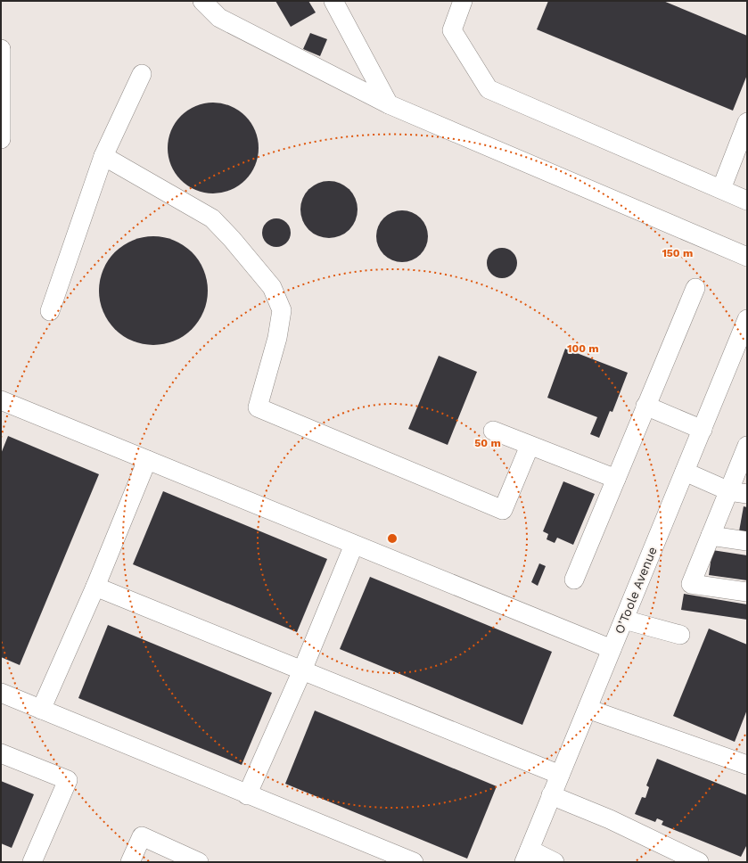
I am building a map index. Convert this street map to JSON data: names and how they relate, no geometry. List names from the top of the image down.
{
  "streets": {
    "street": ["O’Toole Avenue"]
  },
  "rings": ["150 m", "100 m", "50 m"]
}
